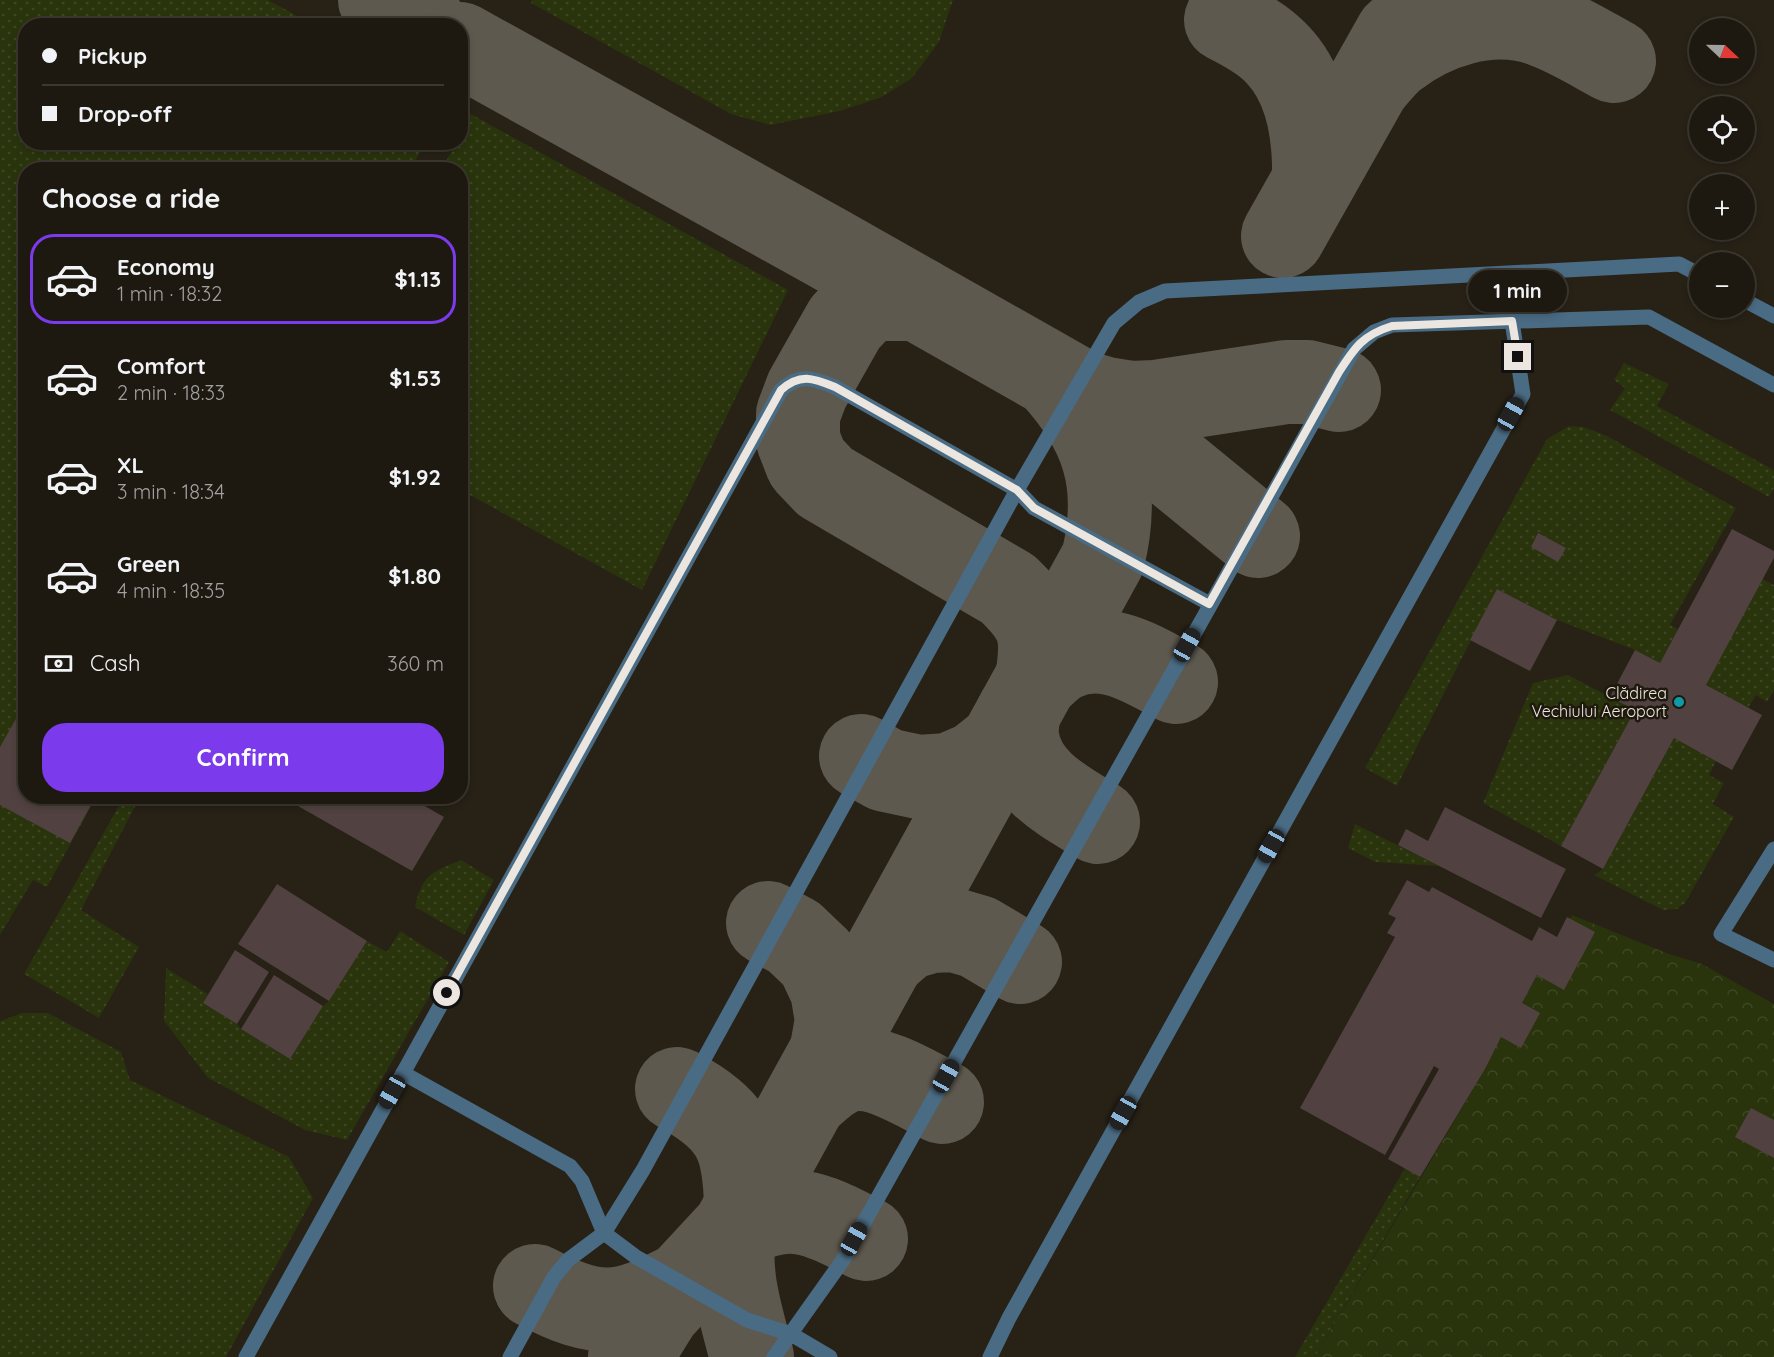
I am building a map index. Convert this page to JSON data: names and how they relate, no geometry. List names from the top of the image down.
{
  "places": ["Clădirea Vechiului Aeroport"],
  "north": "right",
  "page": {
    "map_buttons": ["+", "−"],
    "banner": ["Pickup", "Drop-off"],
    "heading": "Choose a ride",
    "list": [
      {
        "name": "Economy",
        "note": "1 min · 18:32",
        "value": "$1.13"
      },
      {
        "name": "Comfort",
        "note": "2 min · 18:33",
        "value": "$1.53"
      },
      {
        "name": "XL",
        "note": "3 min · 18:34",
        "value": "$1.92"
      },
      {
        "name": "Green",
        "note": "4 min · 18:35",
        "value": "$1.80"
      }
    ],
    "bubble": "1 min",
    "pay": ["Cash", "360 m"],
    "buttons": "Confirm"
  }
}
